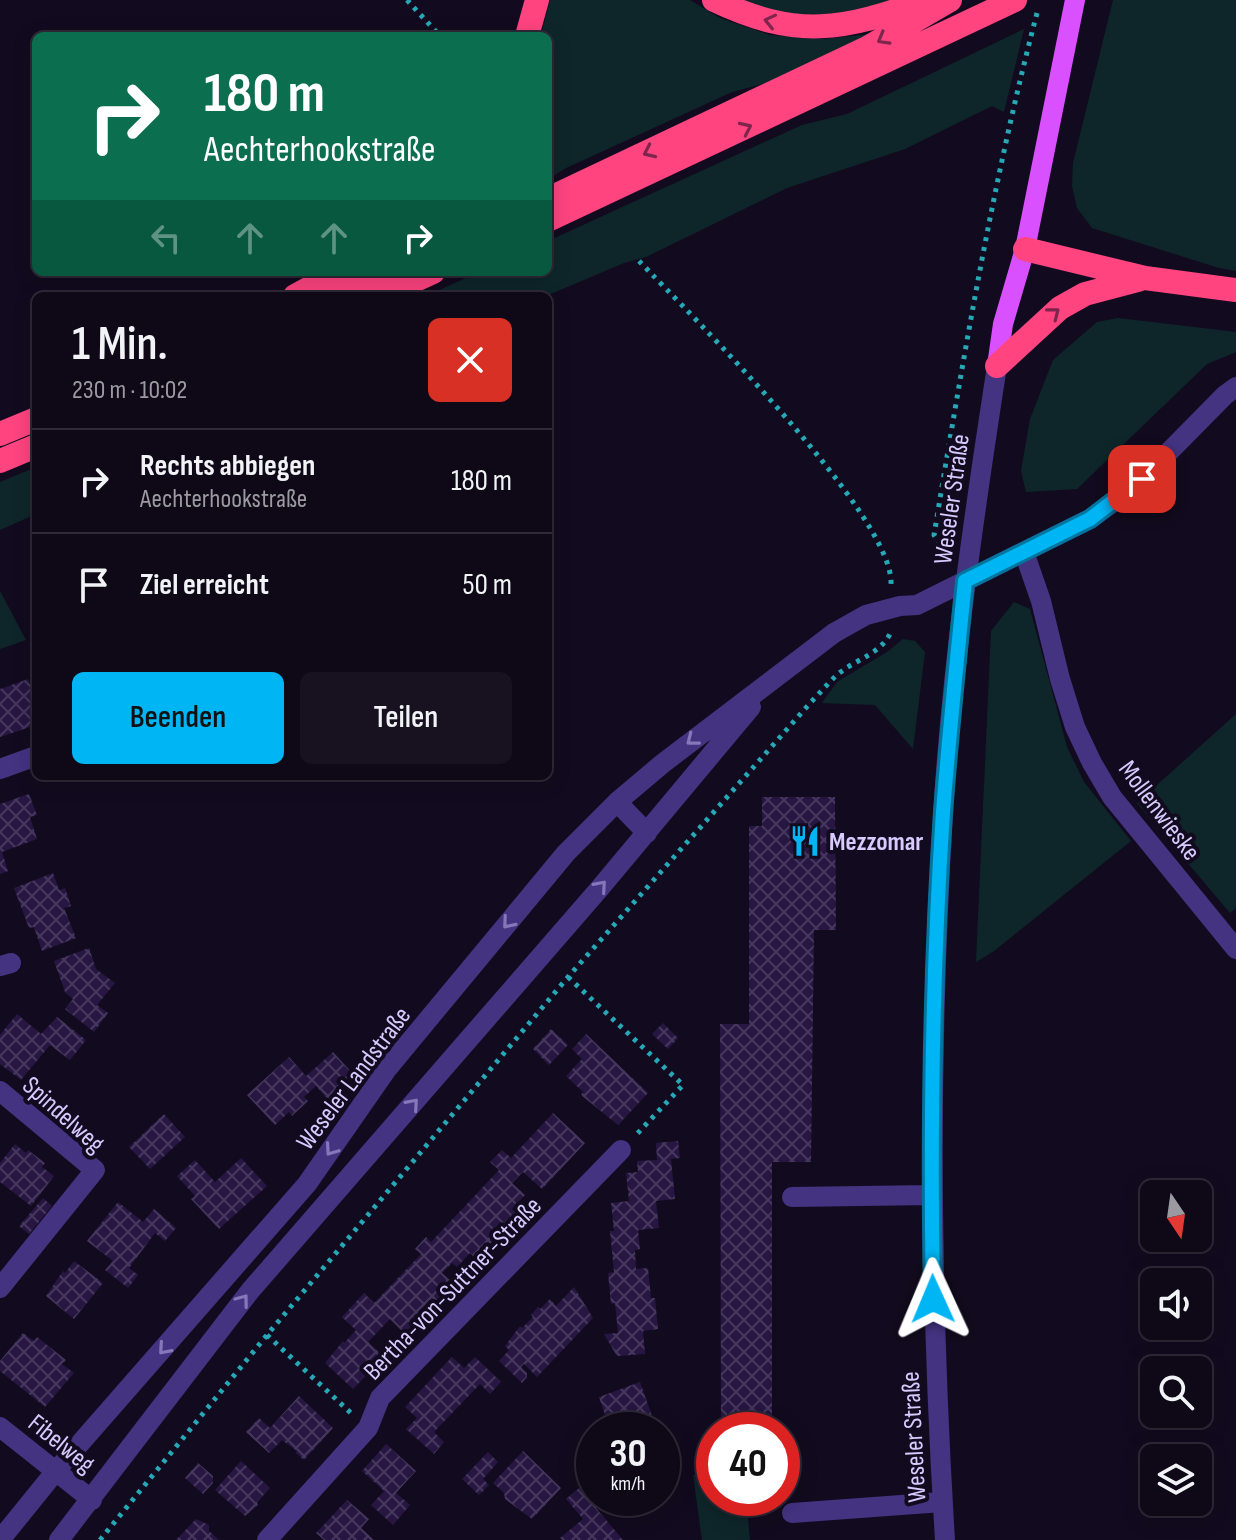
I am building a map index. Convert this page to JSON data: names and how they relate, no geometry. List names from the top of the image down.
{
  "streets": {
    "main road": ["Weseler Straße"],
    "street": [
      "Mollenwieske",
      "Weseler Landstraße",
      "Spindelweg",
      "Bertha-von-Suttner-Straße",
      "Fibelweg"
    ]
  },
  "crossings": [
    ["Weseler Straße", "Weseler Landstraße"],
    ["Mollenwieske", "Weseler Landstraße"],
    ["Weseler Landstraße", "Fibelweg"]
  ],
  "places": {
    "restaurant": ["Mezzomar"]
  },
  "north": "bottom",
  "page": {
    "turn": ["180 m", "Aechterhookstraße"],
    "heading": ["1 Min.", "230 m · 10:02"],
    "list": [
      {
        "name": "Rechts abbiegen",
        "note": "Aechterhookstraße",
        "value": "180 m"
      },
      {
        "name": "Ziel erreicht",
        "value": "50 m"
      }
    ],
    "buttons": ["Beenden", "Teilen"],
    "speed": "30 km/h",
    "limit": "40"
  }
}
